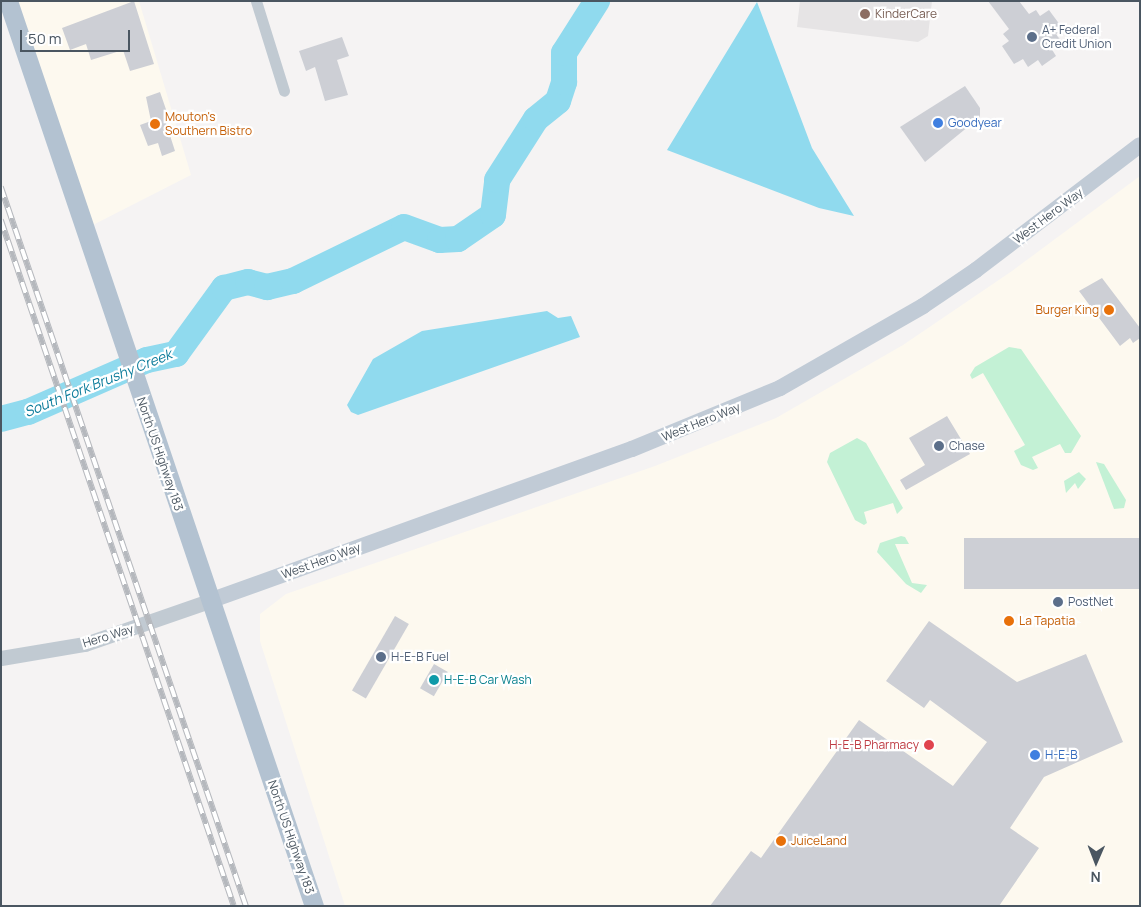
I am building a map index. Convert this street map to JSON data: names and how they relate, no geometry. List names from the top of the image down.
{
  "streets": {
    "main road": ["West Hero Way", "North US Highway 183"],
    "street": ["Hero Way"]
  },
  "crossings": [
    ["West Hero Way", "North US Highway 183"],
    ["West Hero Way", "Hero Way"],
    ["North US Highway 183", "Hero Way"]
  ],
  "water": ["South Fork Brushy Creek"],
  "places": [
    "KinderCare",
    "A+ Federal Credit Union",
    "Goodyear",
    "Mouton's Southern Bistro",
    "Burger King",
    "Chase",
    "PostNet",
    "La Tapatia",
    "H-E-B Fuel",
    "H-E-B Car Wash",
    "H-E-B Pharmacy",
    "H-E-B",
    "JuiceLand"
  ],
  "scale_bar": "50 m",
  "north": "bottom"
}
